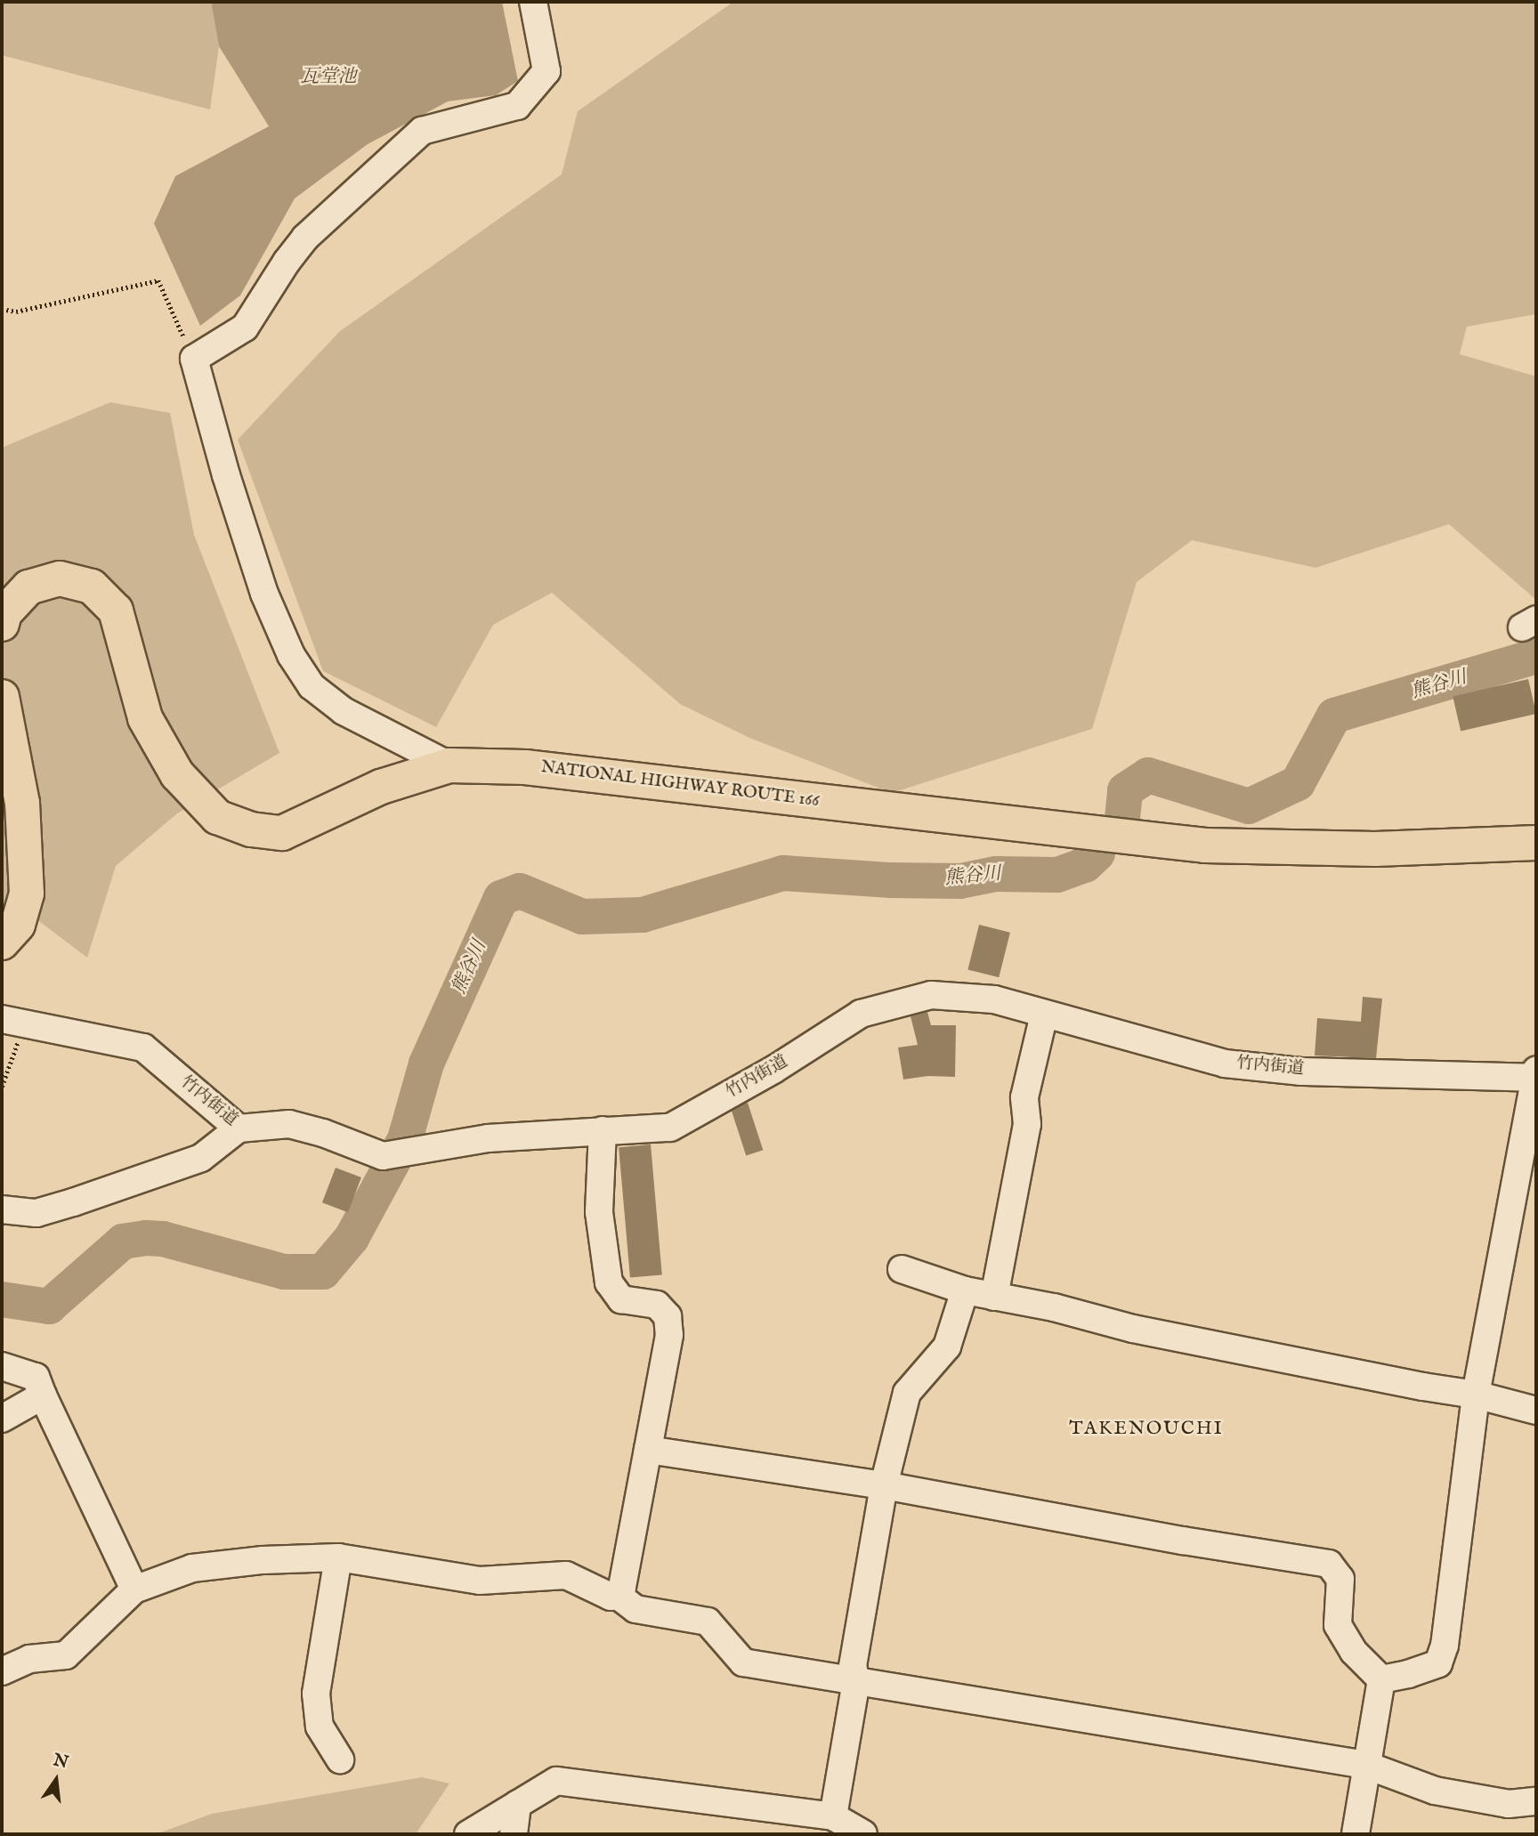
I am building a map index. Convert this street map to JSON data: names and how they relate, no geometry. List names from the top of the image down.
{
  "streets": {
    "highway": ["NATIONAL HIGHWAY ROUTE 166"],
    "street": ["竹内街道"]
  },
  "districts": ["TAKENOUCHI"],
  "water": ["瓦堂池", "熊谷川"],
  "north": "top"
}
